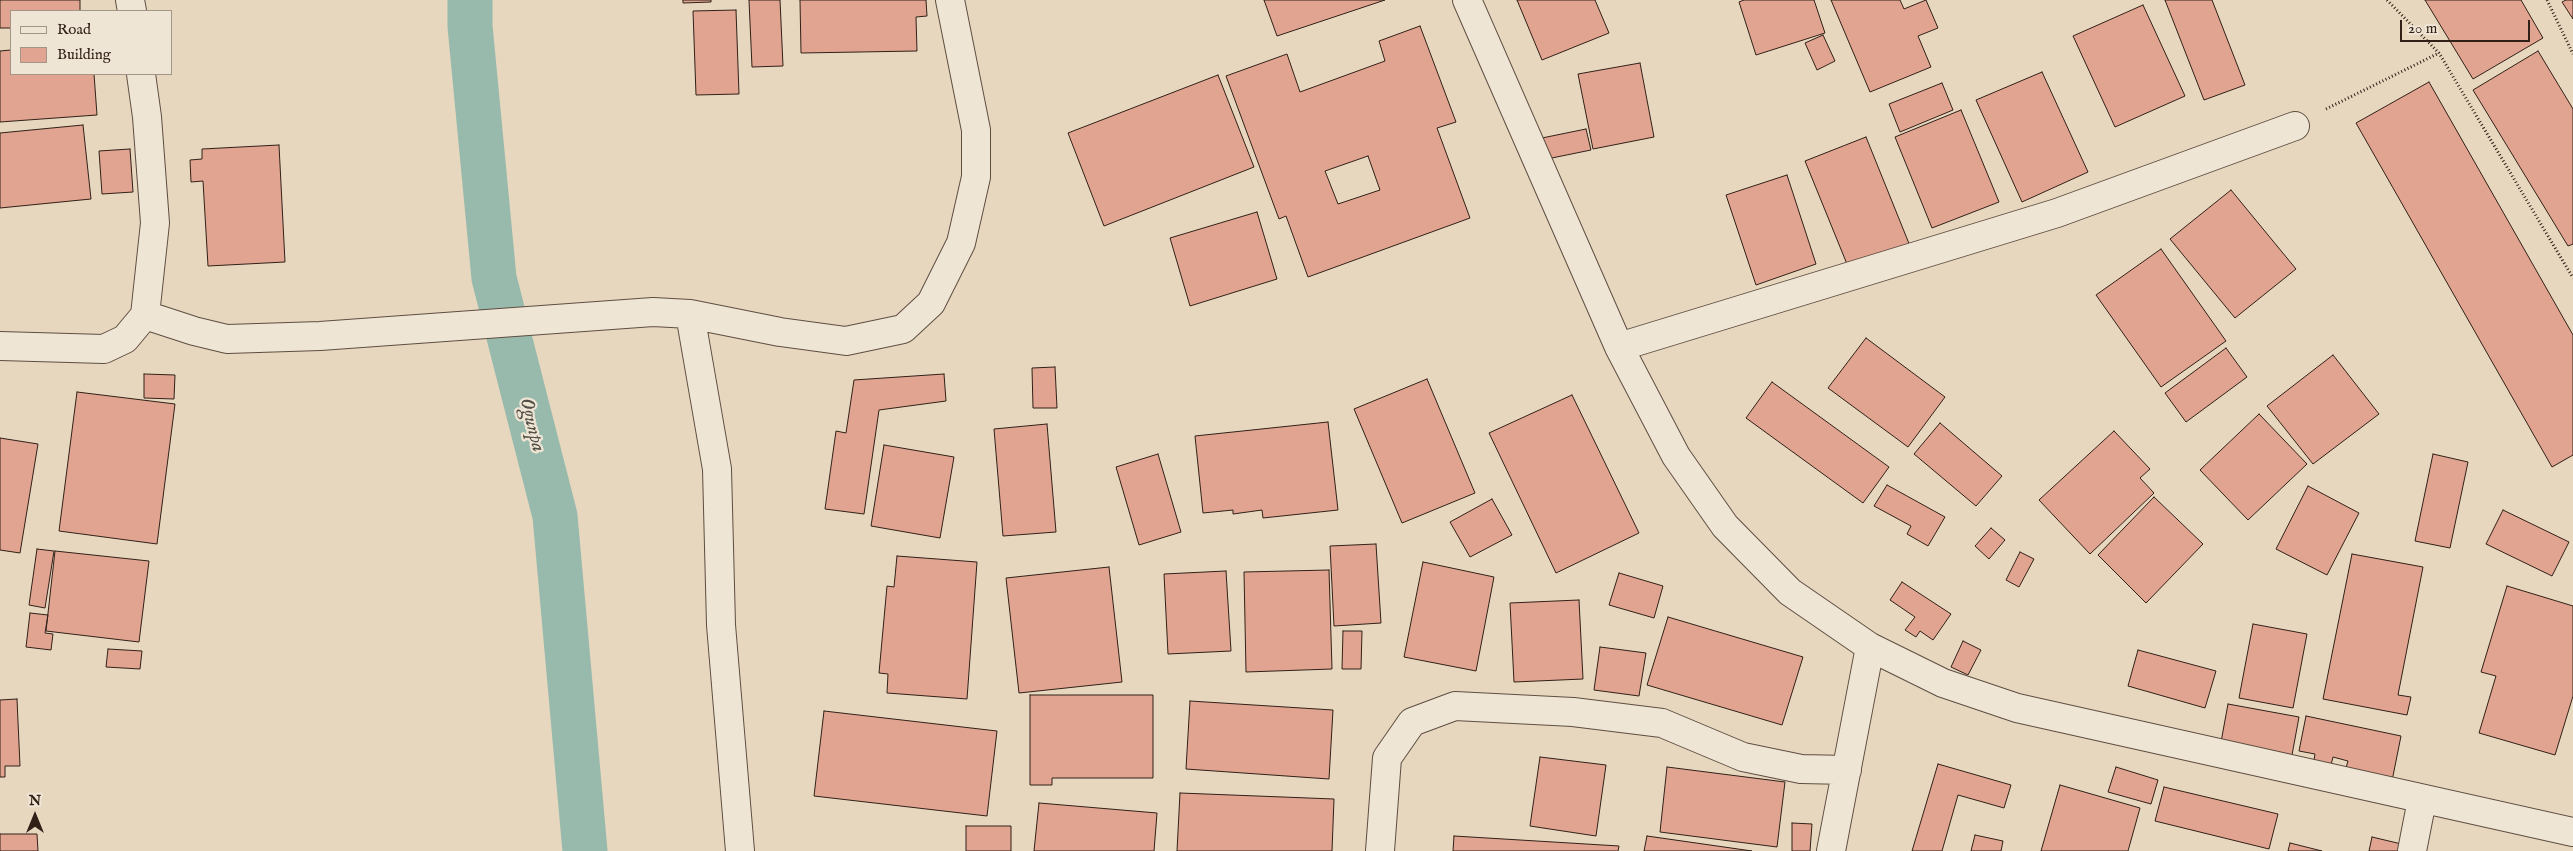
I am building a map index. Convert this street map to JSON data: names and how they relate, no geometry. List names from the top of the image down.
{
  "water": ["Ogunpa"],
  "legend": ["Road", "Building"],
  "scale_bar": "20 m",
  "north": "top"
}
